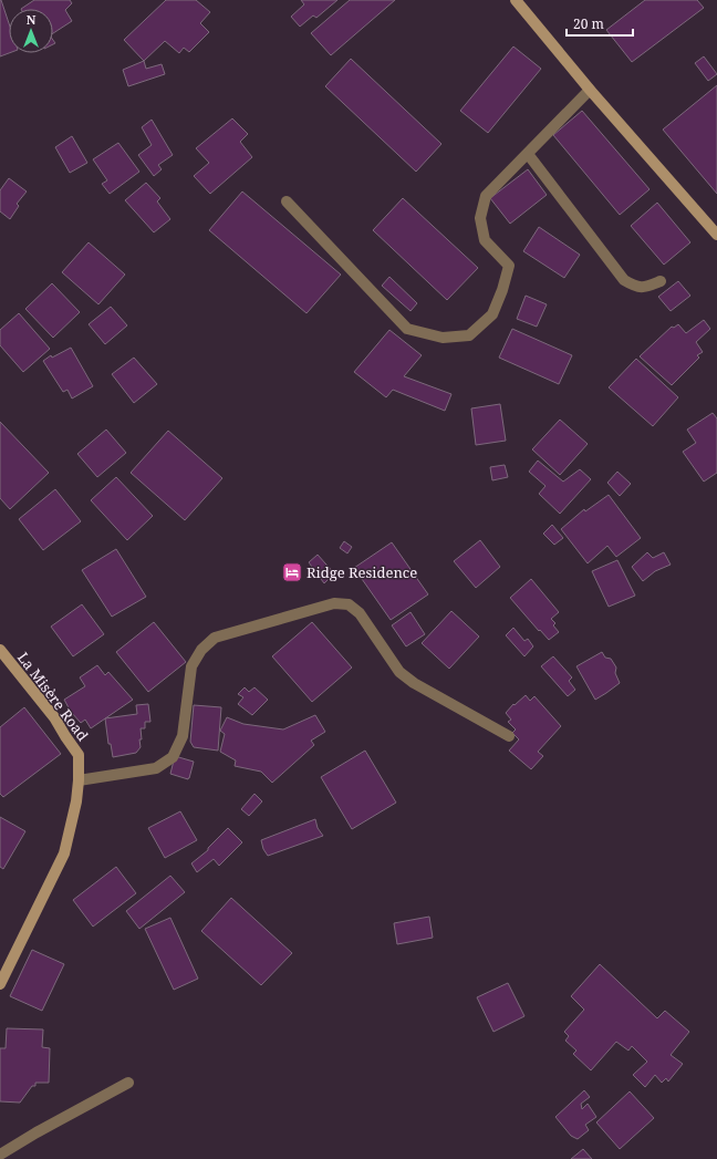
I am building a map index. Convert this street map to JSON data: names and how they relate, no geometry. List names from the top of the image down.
{
  "streets": {
    "main road": ["La Misère Road"]
  },
  "places": {
    "hotel": ["Ridge Residence"]
  },
  "scale_bar": "20 m",
  "north": "top"
}
